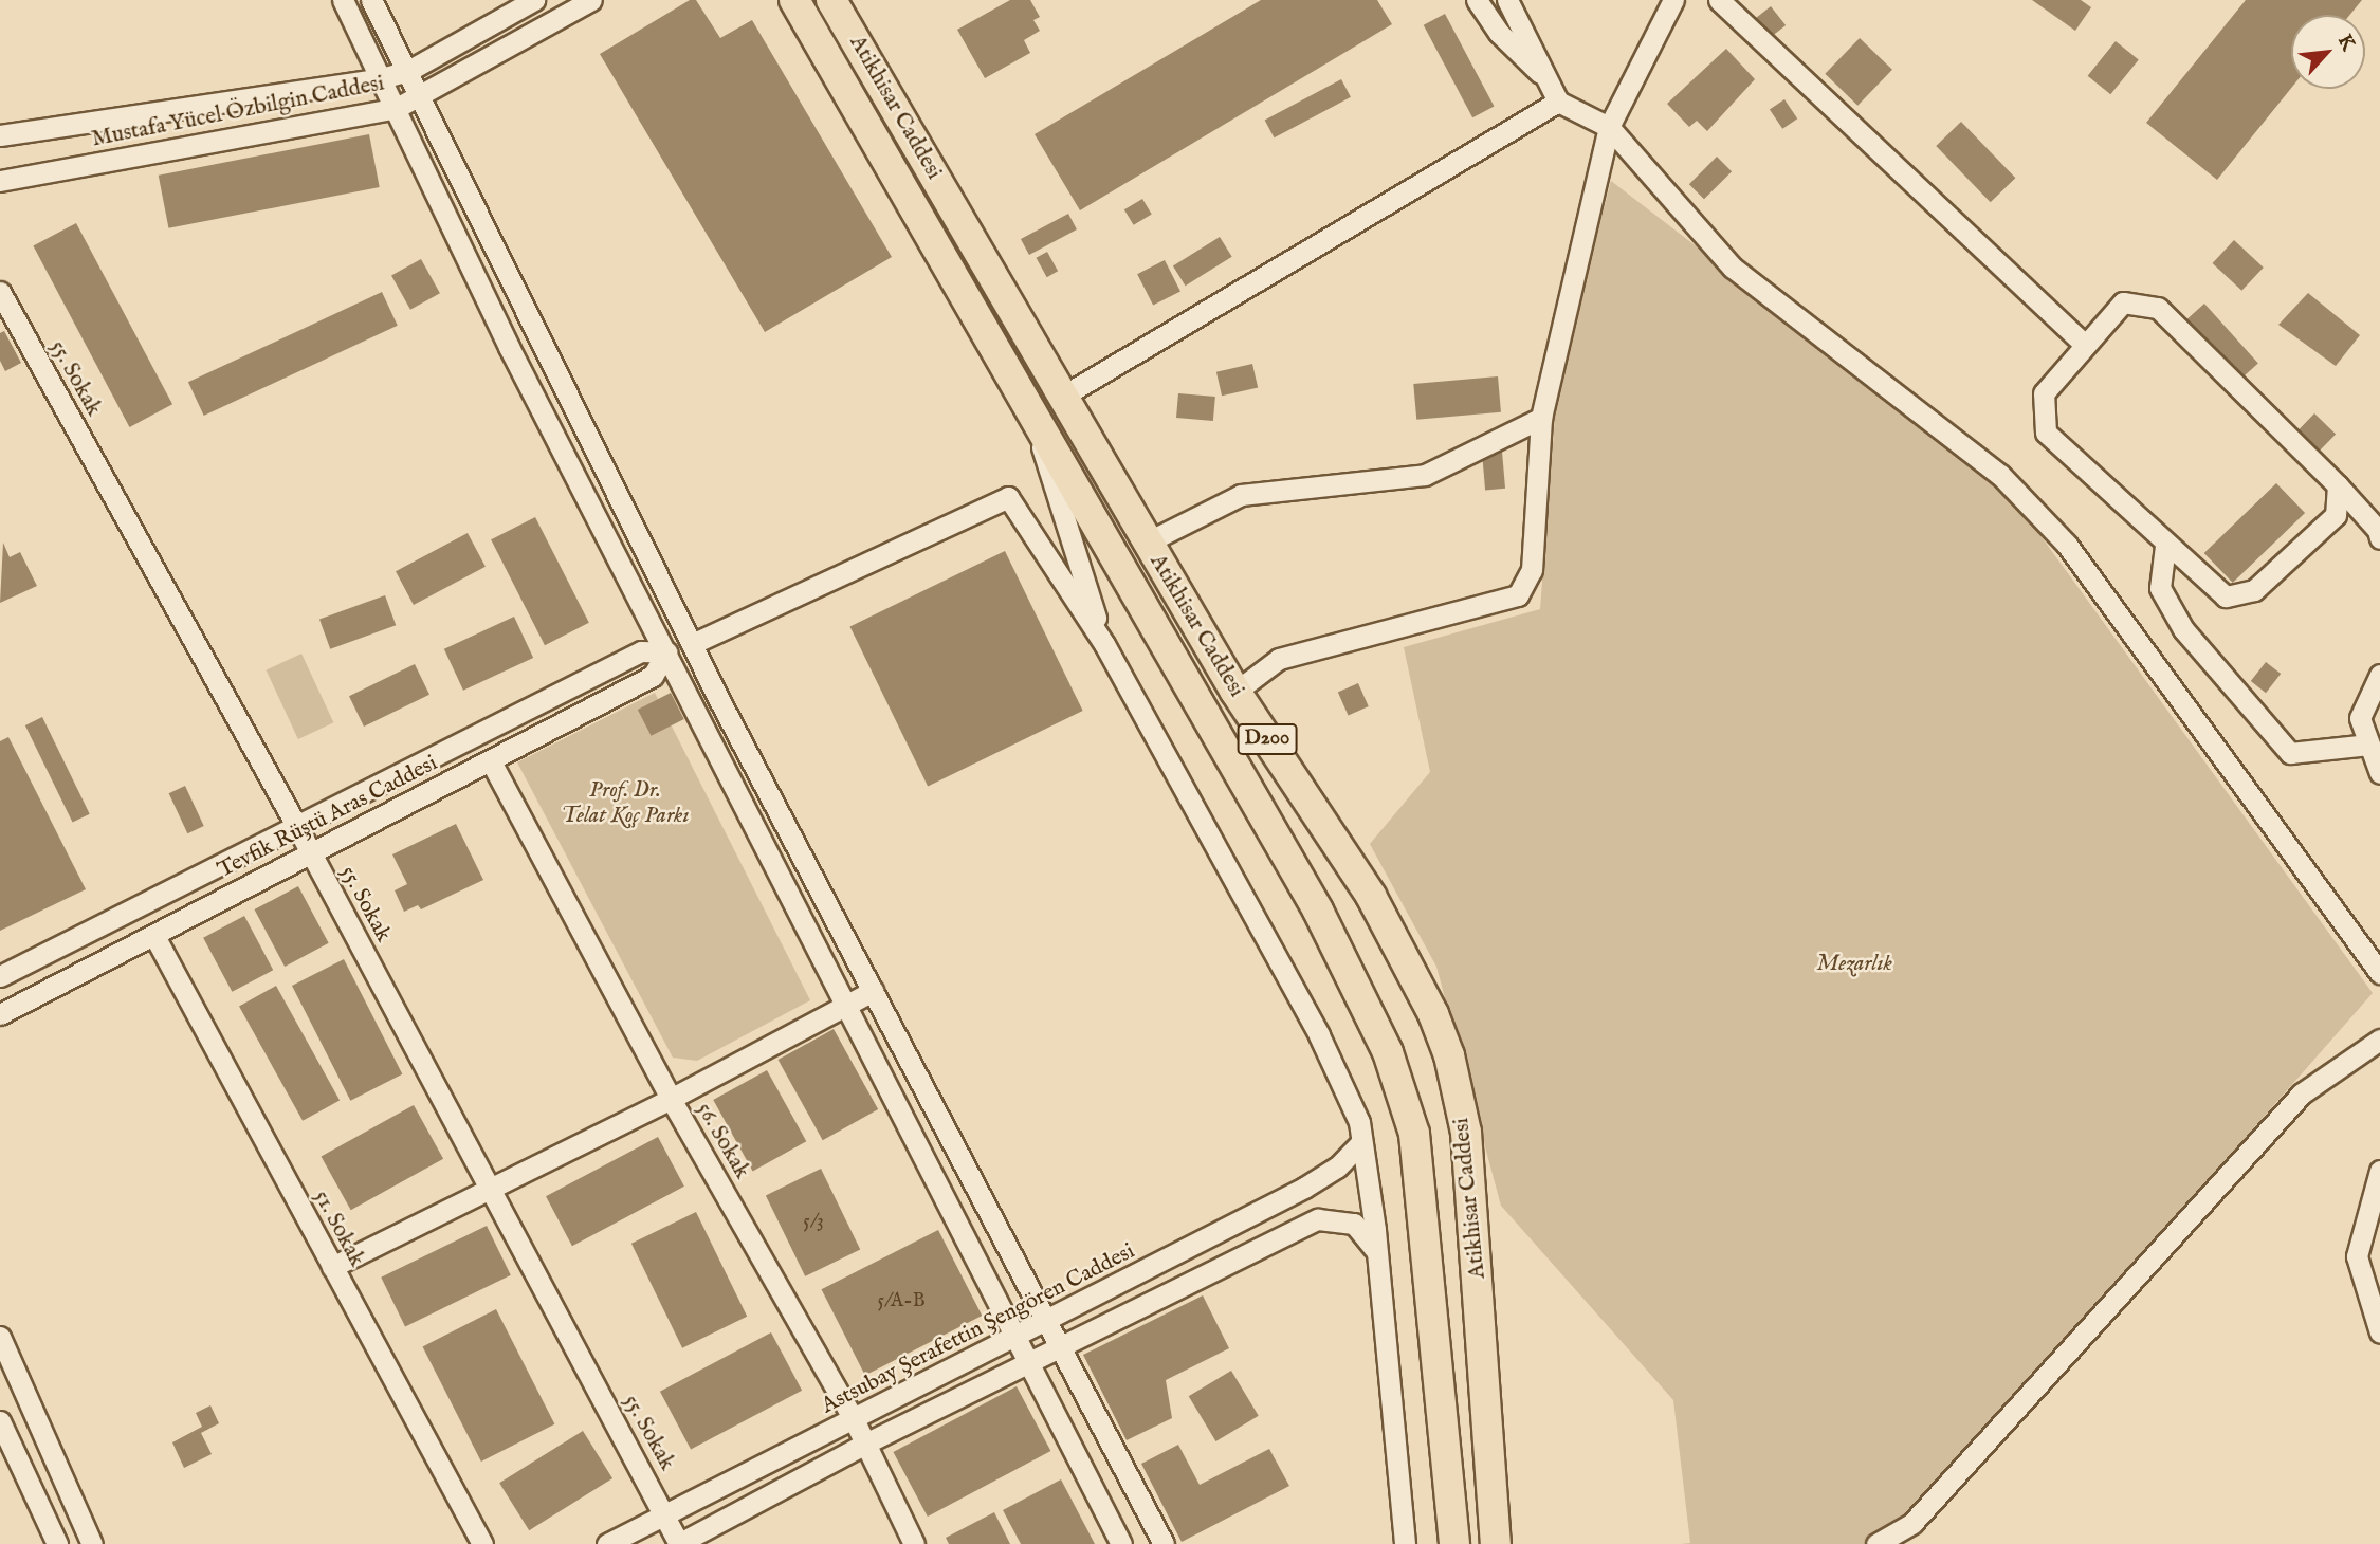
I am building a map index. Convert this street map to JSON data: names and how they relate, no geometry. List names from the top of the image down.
{
  "streets": {
    "highway": ["Atikhisar Caddesi", "D200"],
    "street": [
      "Mustafa Yücel Özbilgin Caddesi",
      "55. Sokak",
      "Tevfik Rüştü Aras Caddesi",
      "56. Sokak",
      "51. Sokak",
      "Astsubay Şerafettin Şengören Caddesi"
    ]
  },
  "crossings": [
    ["55. Sokak", "Tevfik Rüştü Aras Caddesi"],
    ["55. Sokak", "Astsubay Şerafettin Şengören Caddesi"],
    ["Tevfik Rüştü Aras Caddesi", "56. Sokak"],
    ["Tevfik Rüştü Aras Caddesi", "51. Sokak"],
    ["56. Sokak", "Astsubay Şerafettin Şengören Caddesi"]
  ],
  "parks": ["Prof. Dr. Telat Koç Parkı", "Mezarlık"],
  "house_numbers": ["5/3", "5/A-B"],
  "north": "top right"
}
